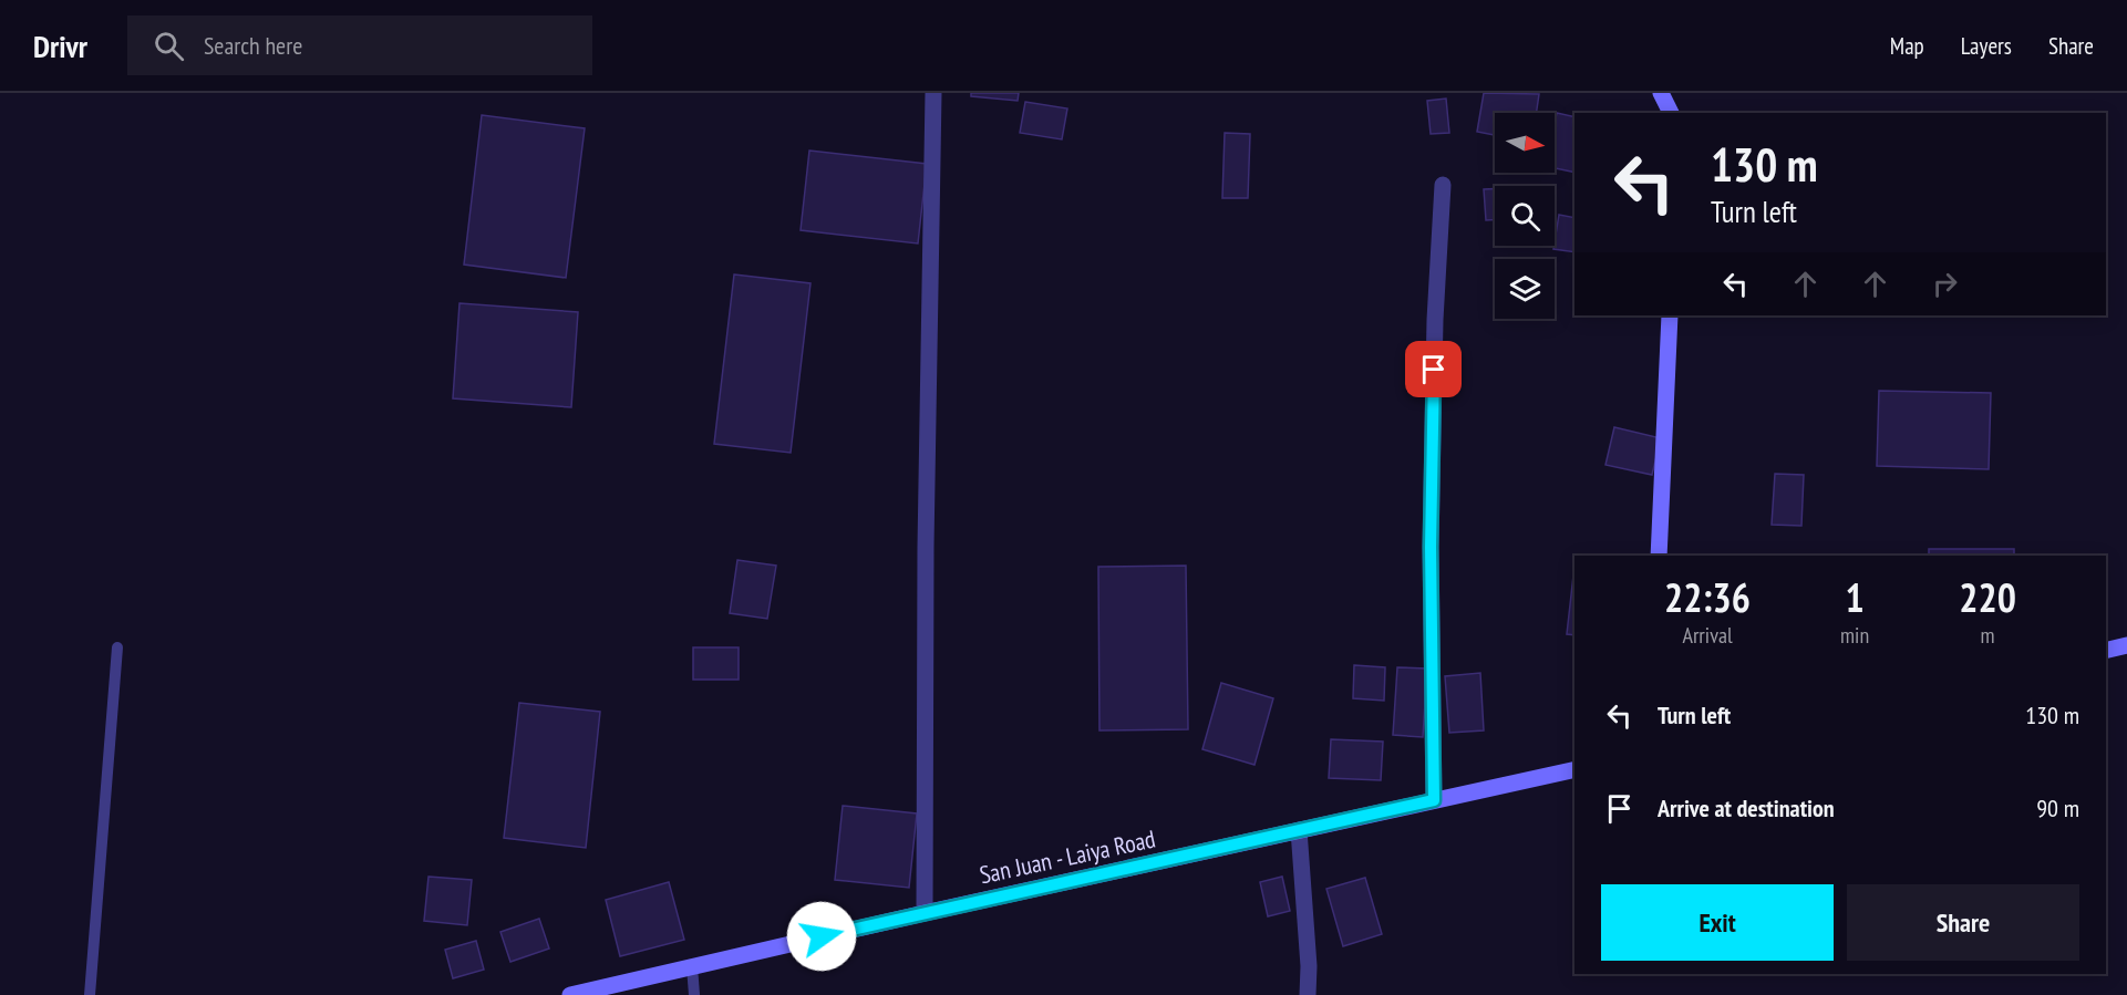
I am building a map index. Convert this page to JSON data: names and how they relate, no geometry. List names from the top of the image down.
{
  "streets": {
    "main road": ["San Juan - Laiya Road"]
  },
  "north": "right",
  "page": {
    "header": "Drivr",
    "search": "Search here",
    "nav": ["Map", "Layers", "Share"],
    "turn": ["130 m", "Turn left"],
    "eta": [
      "22:36",
      "Arrival",
      "1",
      "min",
      "220",
      "m"
    ],
    "list": [
      {
        "name": "Turn left",
        "value": "130 m"
      },
      {
        "name": "Arrive at destination",
        "value": "90 m"
      }
    ],
    "buttons": ["Exit", "Share"]
  }
}
